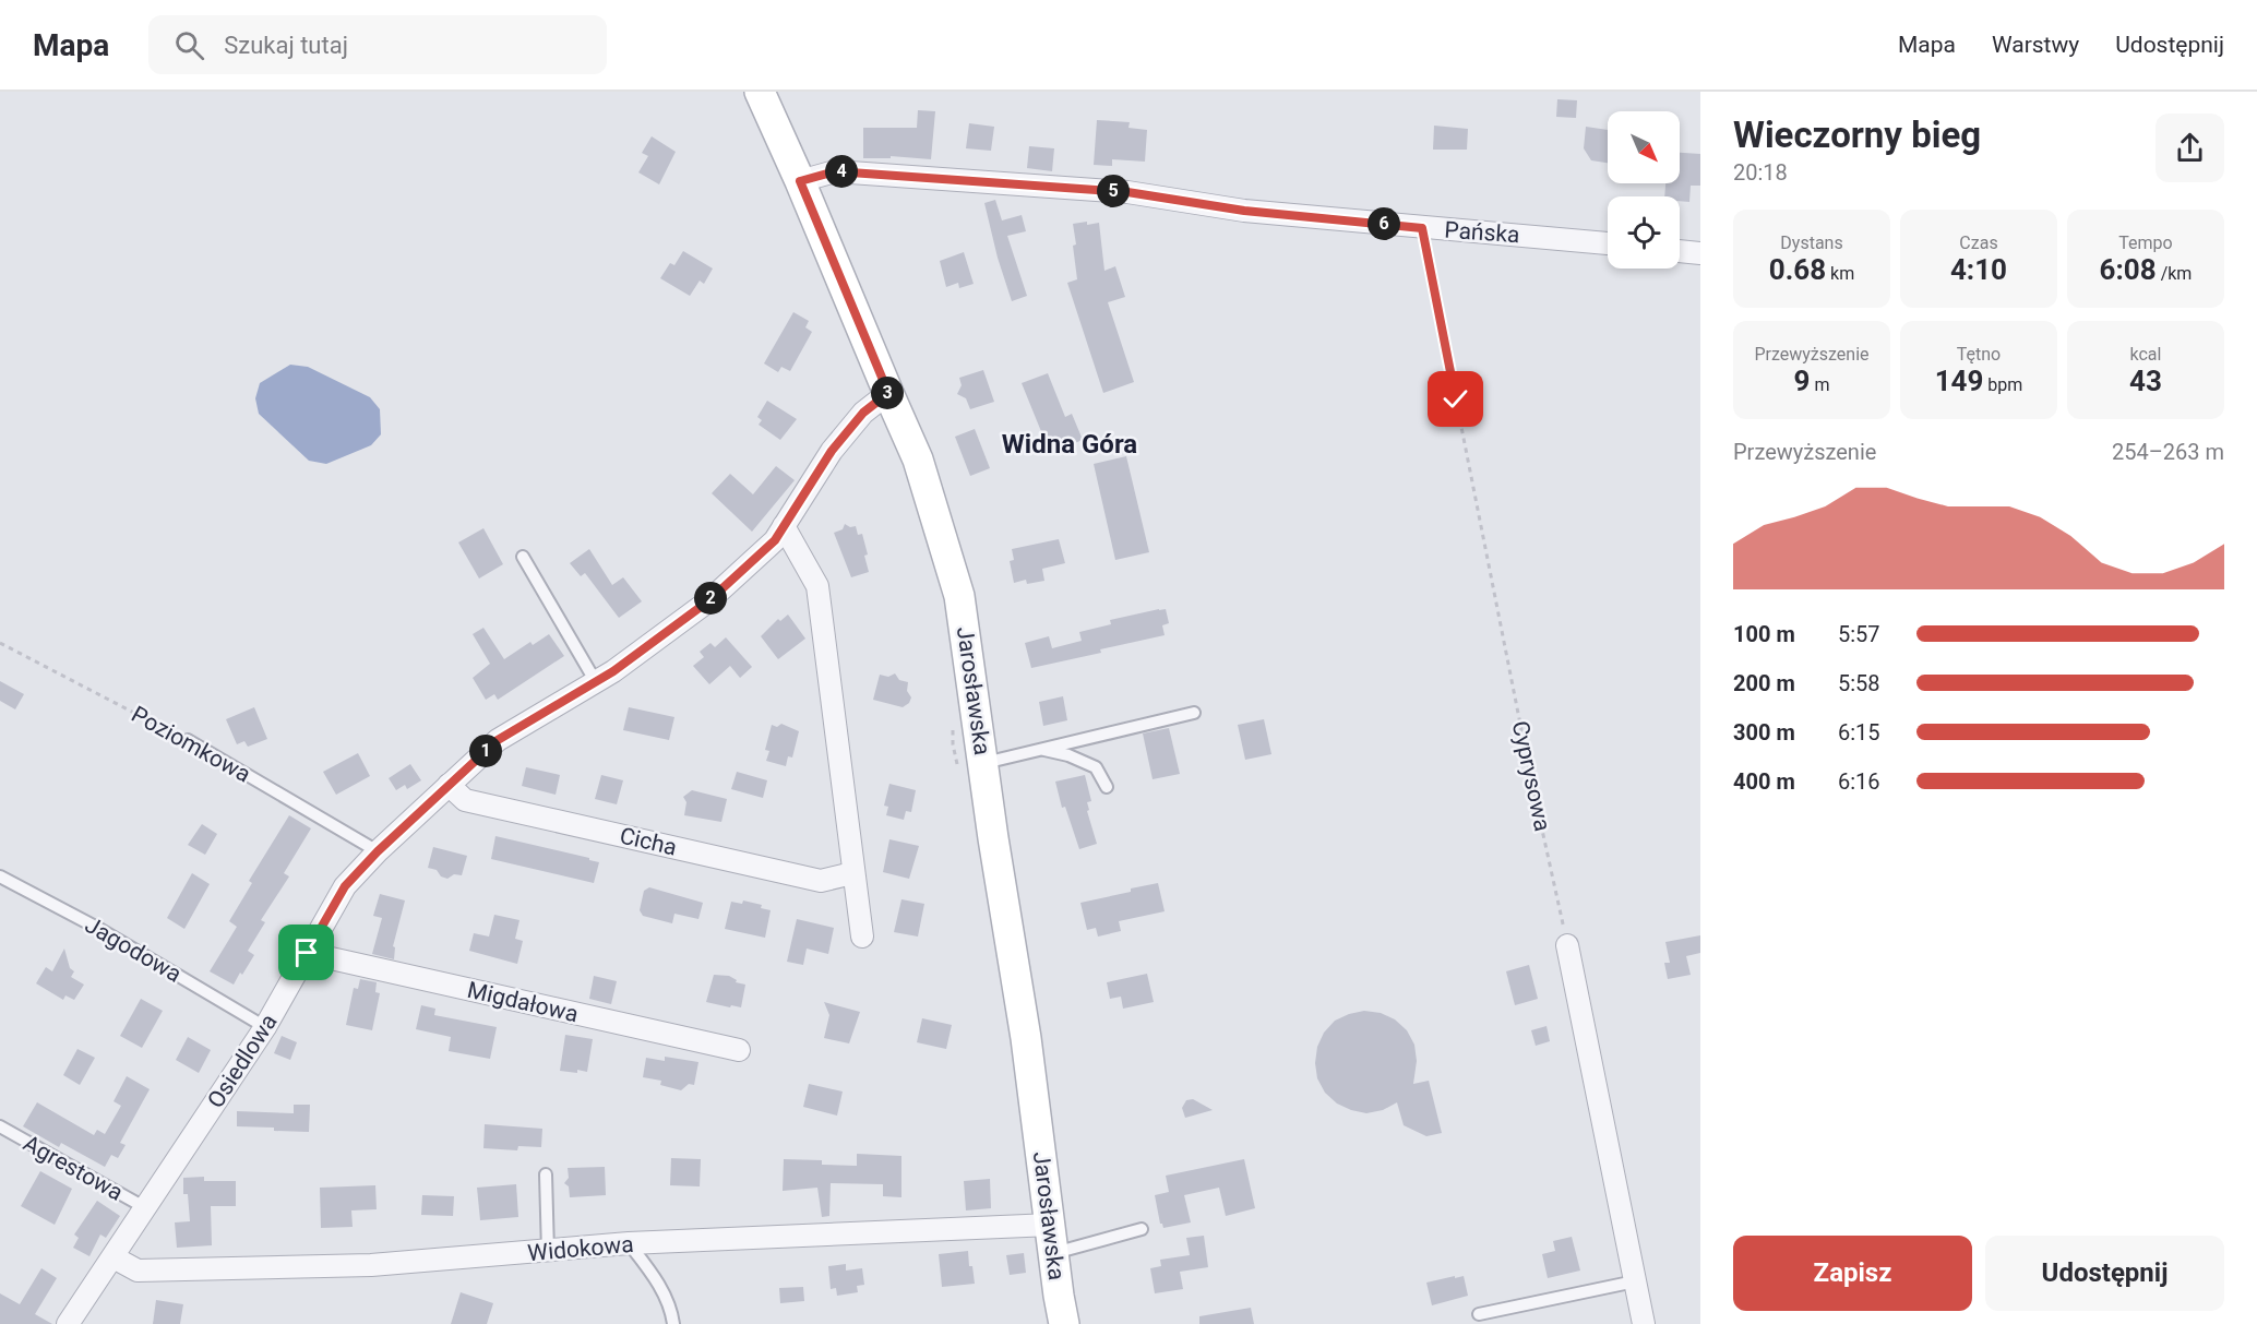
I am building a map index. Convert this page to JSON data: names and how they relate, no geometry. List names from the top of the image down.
{
  "streets": {
    "main road": ["Jarosławska"],
    "street": [
      "Pańska",
      "Cicha",
      "Migdałowa",
      "Osiedlowa",
      "Widokowa"
    ],
    "lane": ["Poziomkowa", "Jagodowa", "Agrestowa"],
    "path": ["Cyprysowa"]
  },
  "crossings": [
    ["Pańska", "Jarosławska"],
    ["Pańska", "Cyprysowa"],
    ["Jarosławska", "Osiedlowa"],
    ["Jarosławska", "Widokowa"],
    ["Poziomkowa", "Osiedlowa"],
    ["Cicha", "Osiedlowa"],
    ["Jagodowa", "Osiedlowa"],
    ["Migdałowa", "Osiedlowa"],
    ["Osiedlowa", "Agrestowa"],
    ["Osiedlowa", "Widokowa"]
  ],
  "districts": ["Widna Góra"],
  "north": "bottom right",
  "page": {
    "header": "Mapa",
    "search": "Szukaj tutaj",
    "nav": ["Mapa", "Warstwy", "Udostępnij"],
    "heading": ["Wieczorny bieg", "20:18"],
    "pins": [
      "4",
      "5",
      "6",
      "3",
      "2",
      "1"
    ],
    "stats": [
      ["Dystans", "0.68 km"],
      ["Czas", "4:10"],
      ["Tempo", "6:08 /km"],
      ["Przewyższenie", "9 m"],
      ["Tętno", "149 bpm"],
      ["kcal", "43"]
    ],
    "chart": ["Przewyższenie", "254–263 m"],
    "list": [
      {
        "name": "100 m",
        "note": "5:57"
      },
      {
        "name": "200 m",
        "note": "5:58"
      },
      {
        "name": "300 m",
        "note": "6:15"
      },
      {
        "name": "400 m",
        "note": "6:16"
      }
    ],
    "buttons": ["Zapisz", "Udostępnij"]
  }
}
